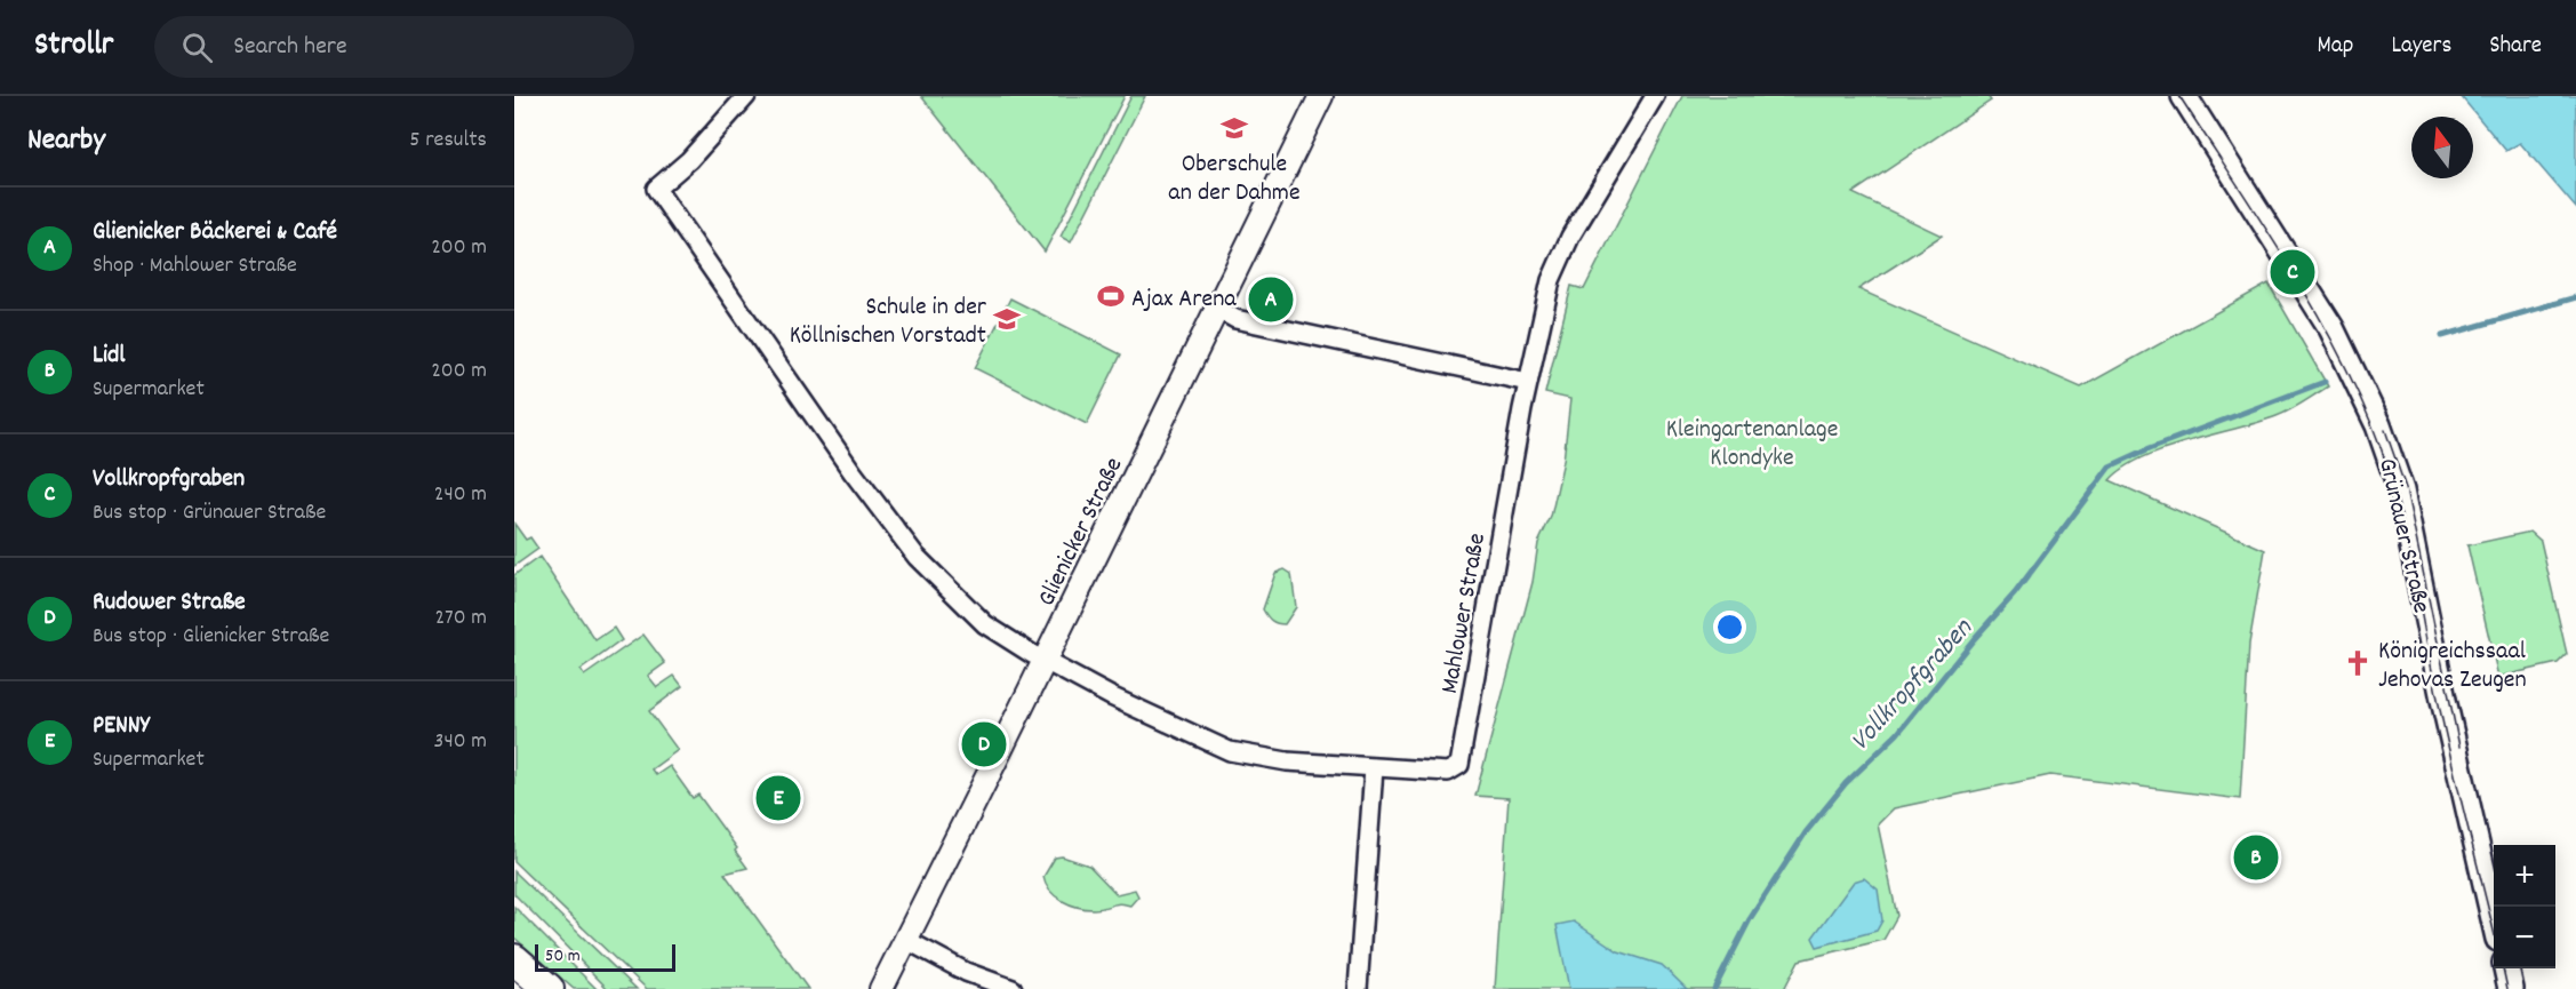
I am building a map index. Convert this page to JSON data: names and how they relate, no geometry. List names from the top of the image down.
{
  "streets": {
    "main road": ["Grünauer Straße"],
    "street": ["Glienicker Straße", "Mahlower Straße"]
  },
  "crossings": [
    ["Glienicker Straße", "Mahlower Straße"]
  ],
  "water": ["Vollkropfgraben"],
  "parks": ["Kleingartenanlage Klondyke"],
  "places": {
    "school or university": ["Oberschule an der Dahme", "Schule in der Köllnischen Vorstadt"],
    "sports": ["Ajax Arena"],
    "church": ["Königreichssaal Jehovas Zeugen"]
  },
  "scale_bar": "50 m",
  "north": "top",
  "page": {
    "header": "Strollr",
    "search": "Search here",
    "nav": ["Map", "Layers", "Share"],
    "heading": ["Nearby", "5 results"],
    "list": [
      {
        "mark": "A",
        "name": "Glienicker Bäckerei & Café",
        "note": "Shop · Mahlower Straße",
        "value": "200 m"
      },
      {
        "mark": "B",
        "name": "Lidl",
        "note": "Supermarket",
        "value": "200 m"
      },
      {
        "mark": "C",
        "name": "Vollkropfgraben",
        "note": "Bus stop · Grünauer Straße",
        "value": "240 m"
      },
      {
        "mark": "D",
        "name": "Rudower Straße",
        "note": "Bus stop · Glienicker Straße",
        "value": "270 m"
      },
      {
        "mark": "E",
        "name": "PENNY",
        "note": "Supermarket",
        "value": "340 m"
      }
    ],
    "pins": [
      "C",
      "A",
      "D",
      "E",
      "B"
    ],
    "map_buttons": ["+", "−"],
    "scale": "50 m"
  }
}
